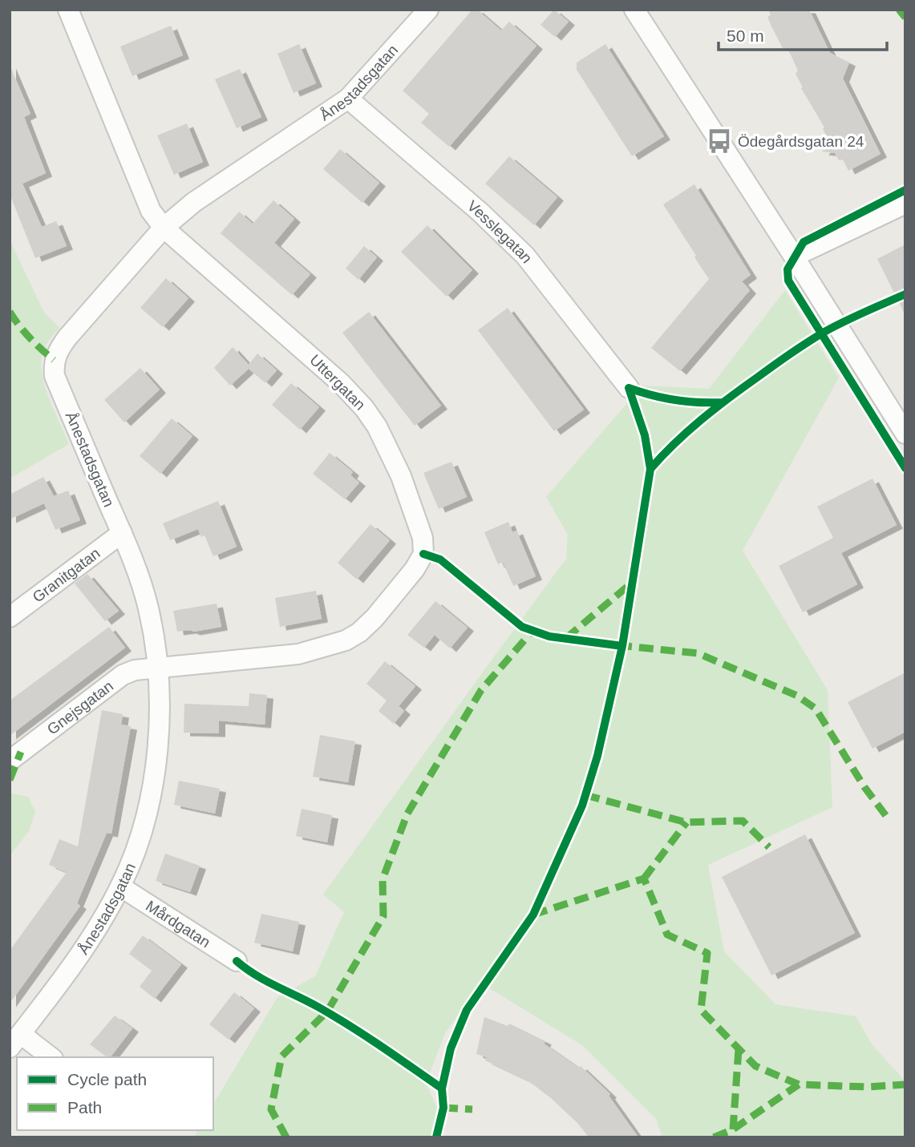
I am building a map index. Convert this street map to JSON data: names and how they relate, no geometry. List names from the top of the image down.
{
  "streets": {
    "street": [
      "Ånestadsgatan",
      "Vesslegatan",
      "Uttergatan",
      "Granitgatan",
      "Gnejsgatan",
      "Mårdgatan"
    ]
  },
  "crossings": [
    ["Ånestadsgatan", "Vesslegatan"],
    ["Ånestadsgatan", "Uttergatan"],
    ["Ånestadsgatan", "Granitgatan"],
    ["Ånestadsgatan", "Gnejsgatan"],
    ["Ånestadsgatan", "Mårdgatan"],
    ["Uttergatan", "Gnejsgatan"]
  ],
  "places": {
    "bus stop": ["Ödegårdsgatan 24"]
  },
  "legend": ["Cycle path", "Path"],
  "scale_bar": "50 m"
}
